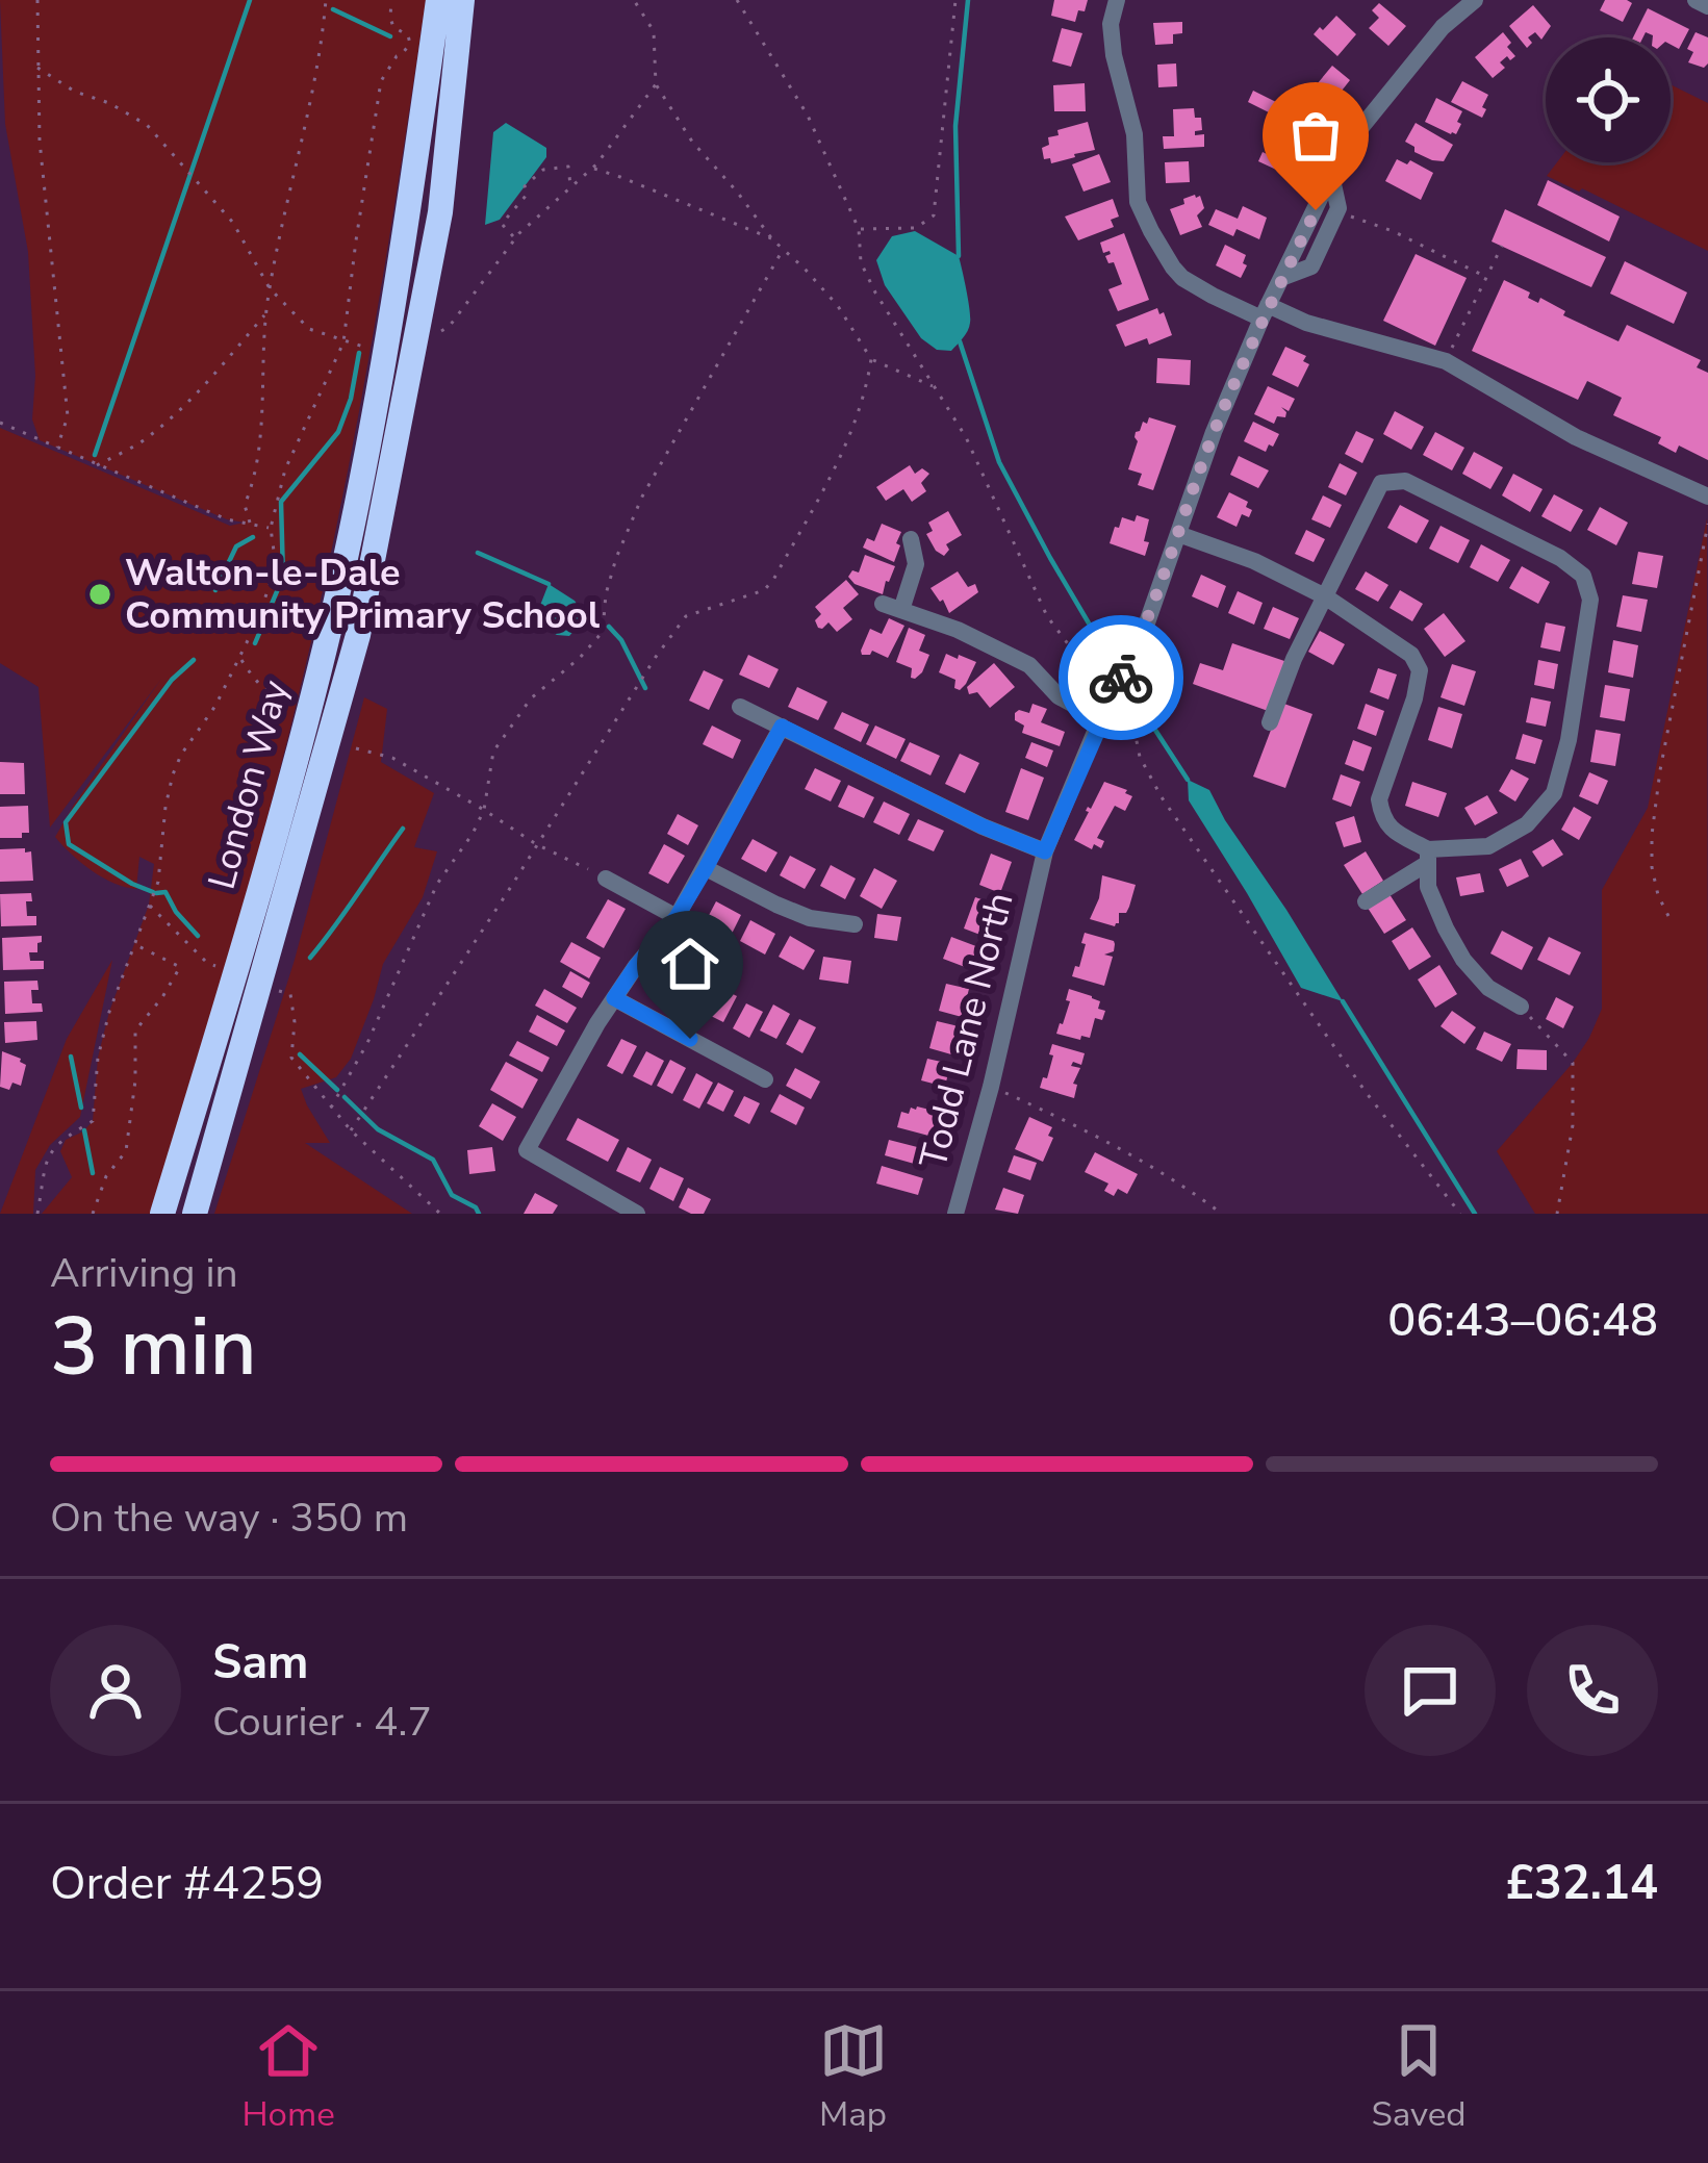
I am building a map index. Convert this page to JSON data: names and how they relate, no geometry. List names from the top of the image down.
{
  "streets": {
    "highway": ["London Way"],
    "street": ["Todd Lane North"]
  },
  "places": ["Walton-le-Dale Community Primary School"],
  "page": {
    "heading": ["3 min", "Arriving in", "06:43–06:48"],
    "panel": [
      "Sam",
      "Courier · 4.7",
      "Order #4259",
      "£32.14"
    ],
    "bar": "On the way · 350 m",
    "tabs": ["Home", "Map", "Saved"]
  }
}
